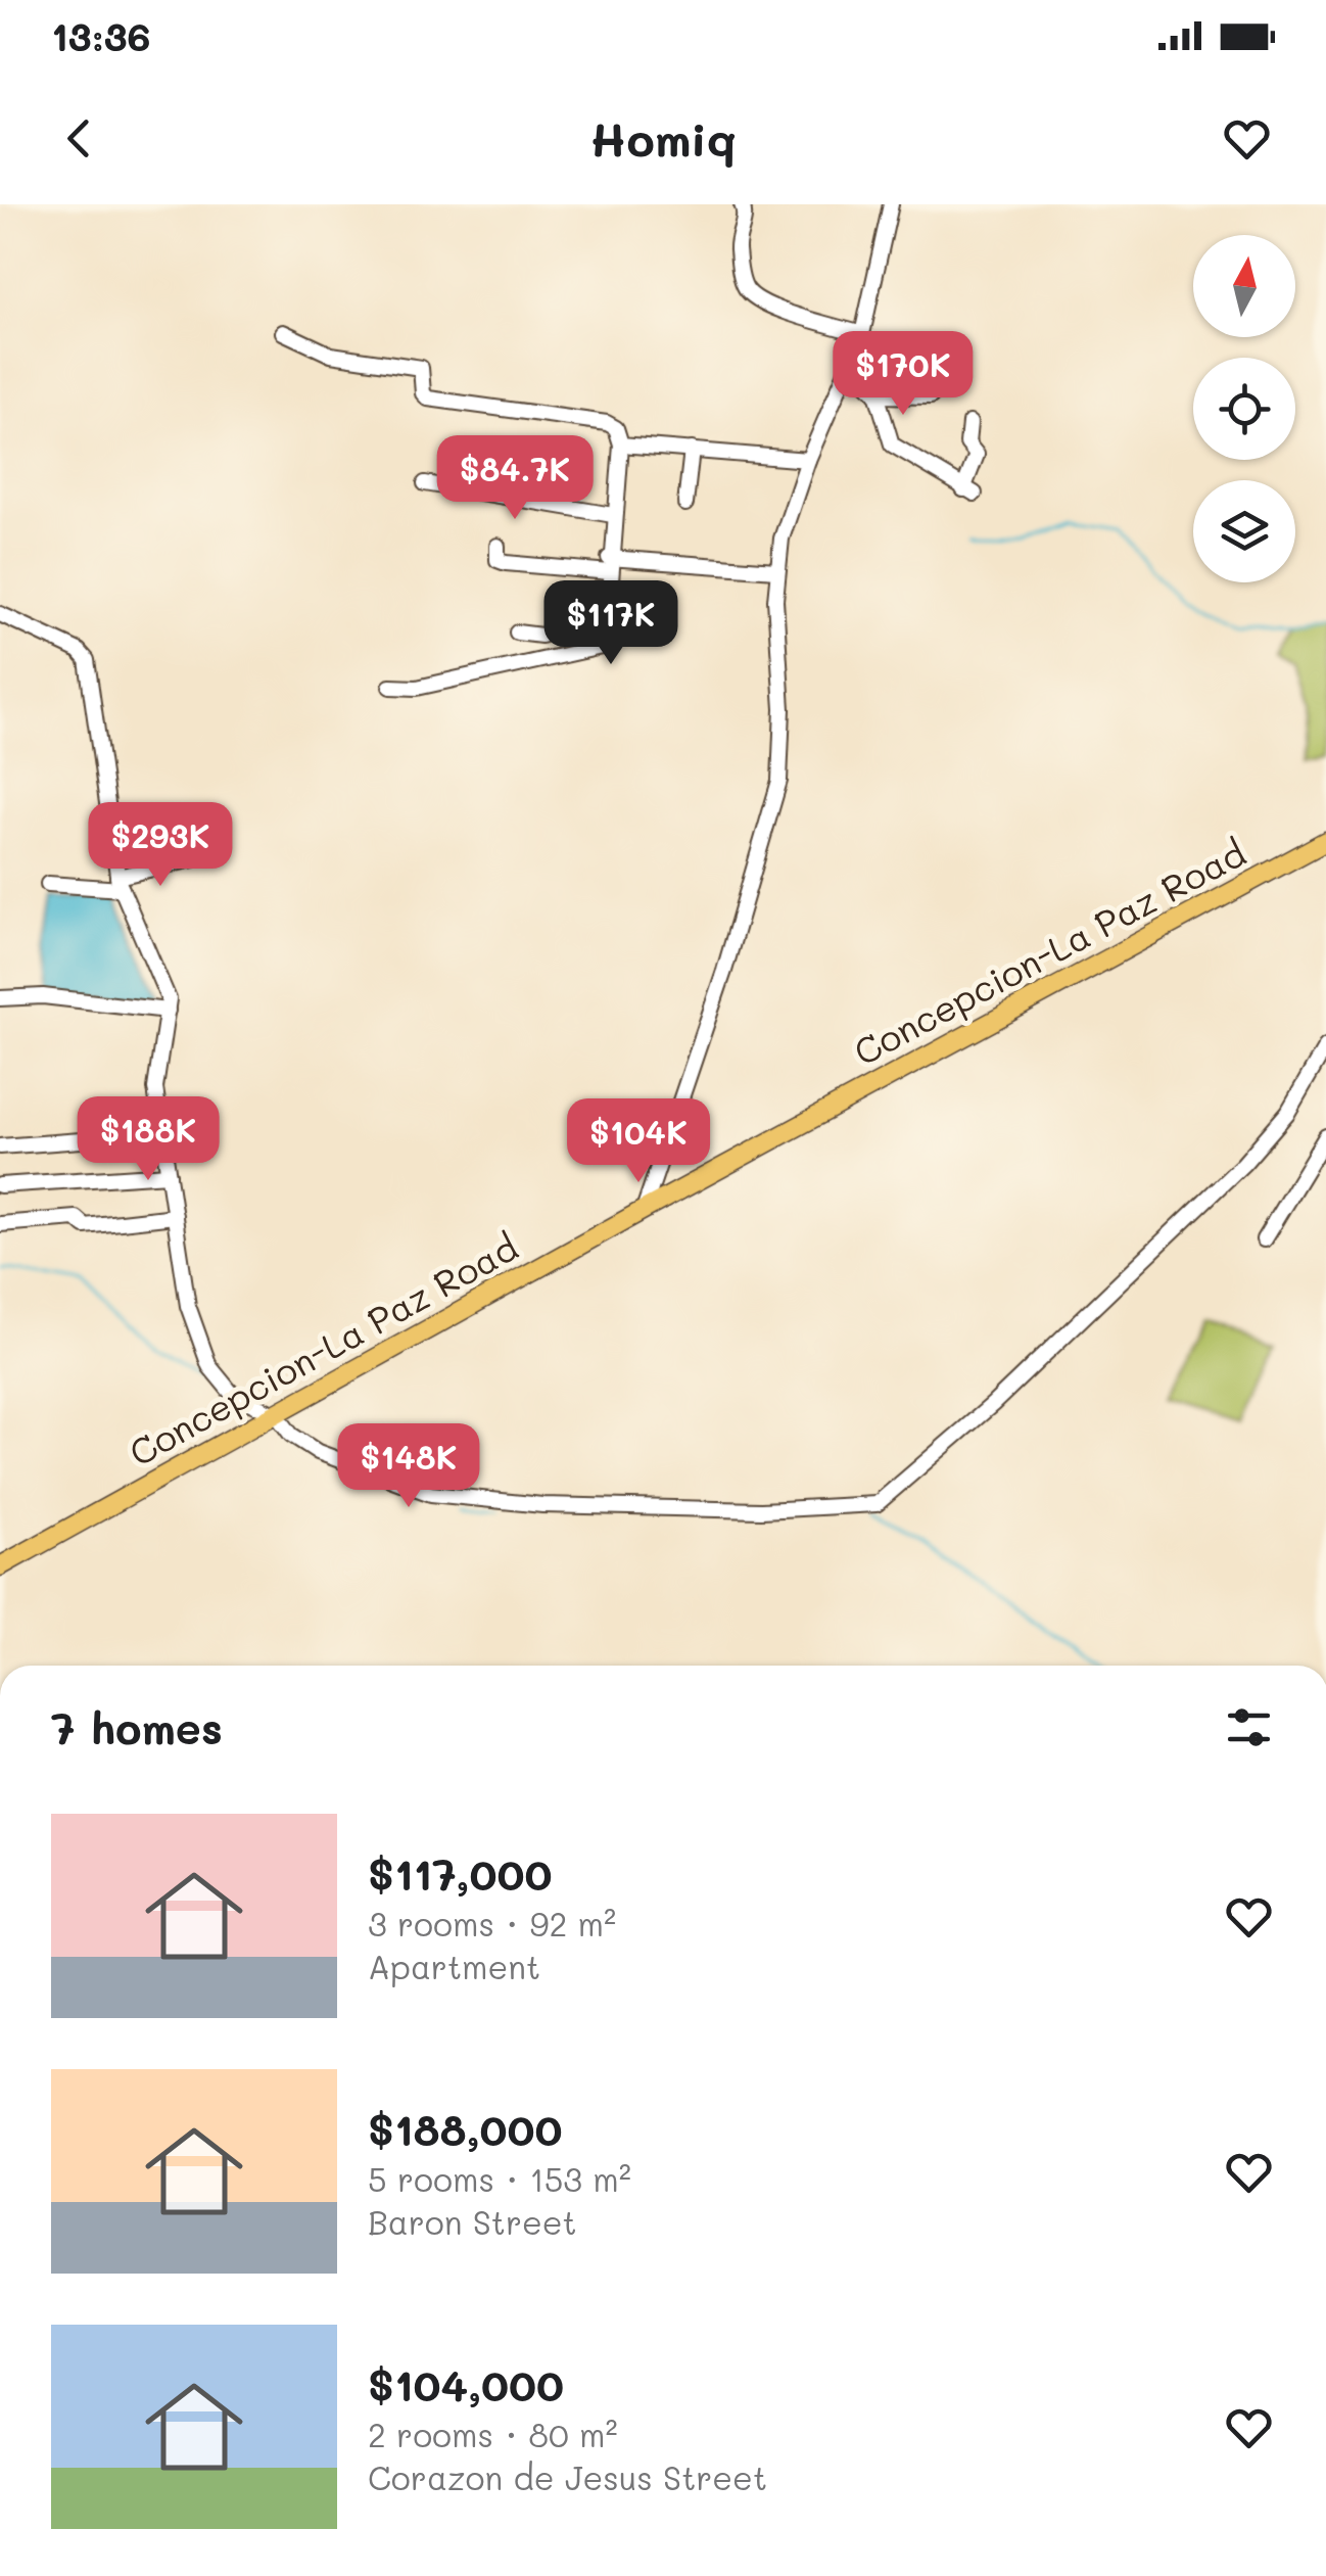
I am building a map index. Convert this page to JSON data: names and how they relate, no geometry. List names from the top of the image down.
{
  "streets": {
    "main road": ["Concepcion-La Paz Road"]
  },
  "north": "top",
  "page": {
    "status": "13:36",
    "header": "Homiq",
    "price": [
      "$170K",
      "$84.7K",
      "$117K",
      "$293K",
      "$188K",
      "$104K",
      "$148K"
    ],
    "heading": "7 homes",
    "list": [
      {
        "name": "$117,000",
        "note": "3 rooms · 92 m² · Apartment"
      },
      {
        "name": "$188,000",
        "note": "5 rooms · 153 m² · Baron Street"
      },
      {
        "name": "$104,000",
        "note": "2 rooms · 80 m² · Corazon de Jesus Street"
      }
    ]
  }
}
